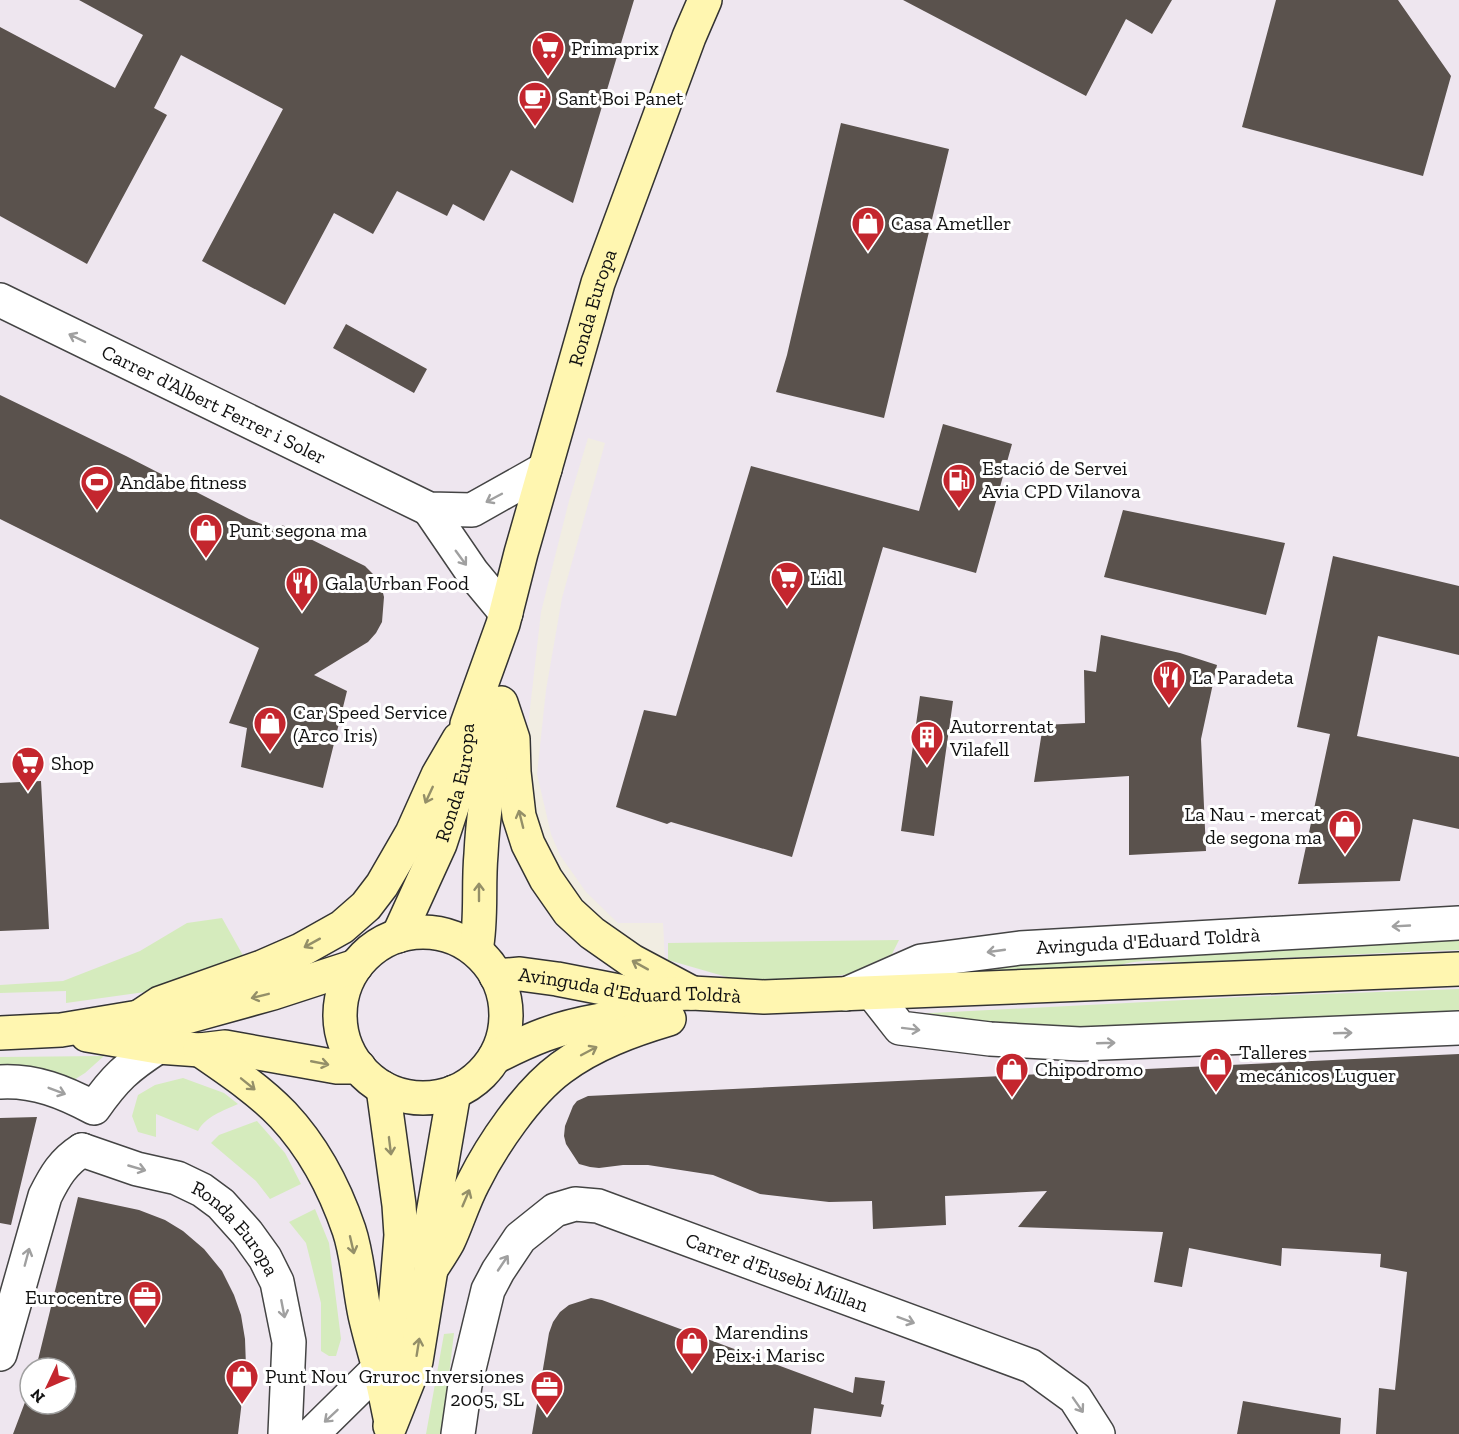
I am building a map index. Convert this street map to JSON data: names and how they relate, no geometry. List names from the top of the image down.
{
  "streets": {
    "street": [
      "Ronda Europa",
      "Carrer d'Albert Ferrer i Soler",
      "Avinguda d'Eduard Toldrà",
      "Carrer d'Eusebi Millan"
    ]
  },
  "crossings": [
    ["Ronda Europa", "Carrer d'Albert Ferrer i Soler"],
    ["Ronda Europa", "Avinguda d'Eduard Toldrà"]
  ],
  "one_way": ["Carrer d'Albert Ferrer i Soler"],
  "places": {
    "supermarket": ["Primaprix", "Lidl", "Shop"],
    "cafe": ["Sant Boi Panet"],
    "shop": [
      "Casa Ametller",
      "Punt segona ma",
      "Car Speed Service (Arco Iris)",
      "La Nau - mercat de segona ma",
      "Talleres mecánicos Luguer",
      "Chipodromo",
      "Marendins Peix i Marisc",
      "Punt Nou"
    ],
    "fuel station": ["Estació de Servei Avia CPD Vilanova"],
    "sports": ["Andabe fitness"],
    "restaurant": ["Gala Urban Food", "La Paradeta"],
    "building": ["Autorrentat Vilafell"],
    "office": ["Eurocentre", "Gruroc Inversiones 2005, SL"]
  },
  "north": "bottom left"
}
